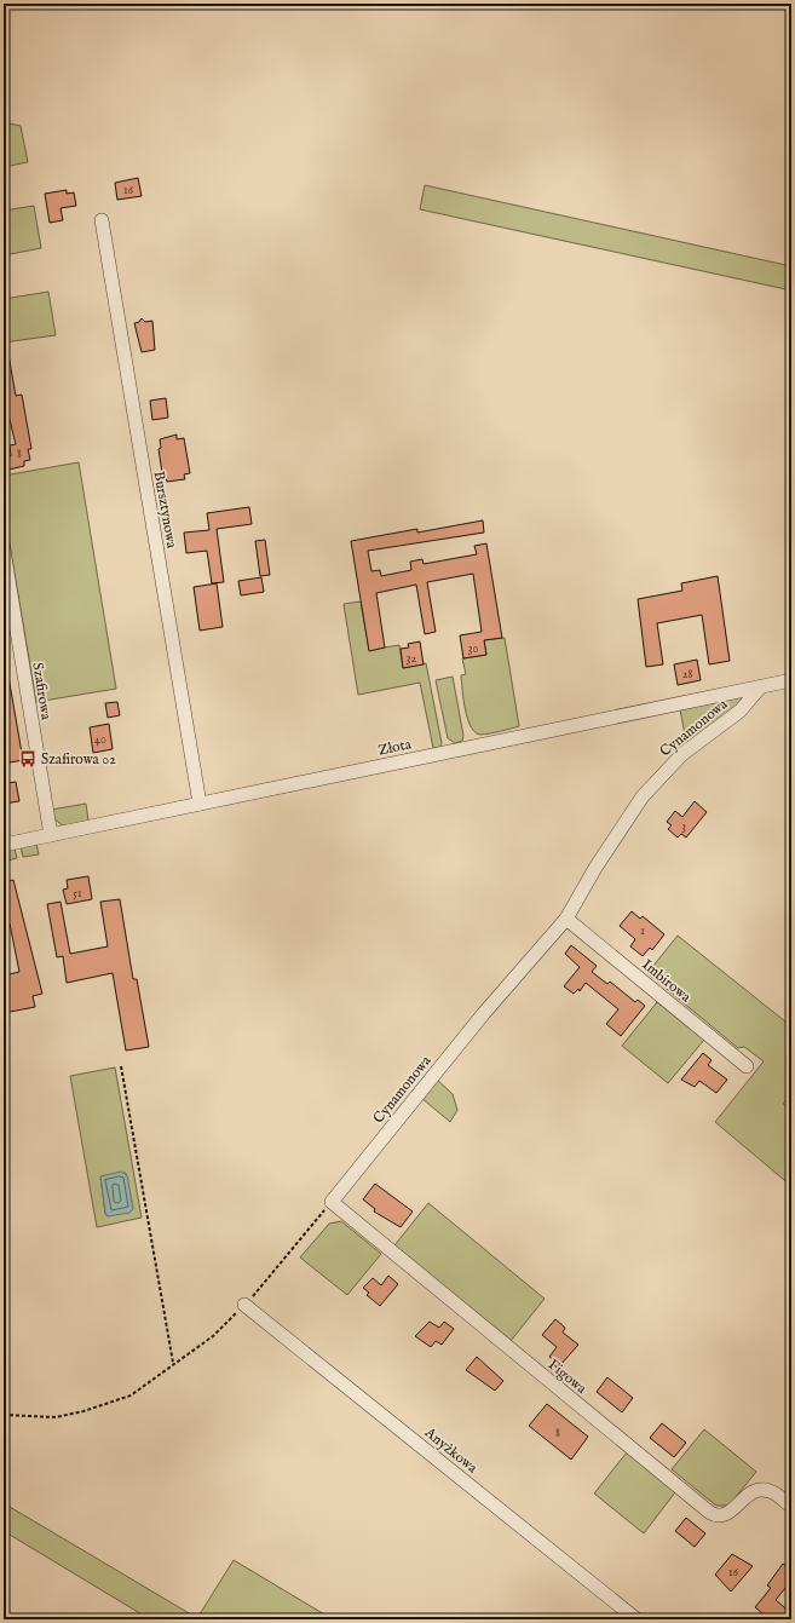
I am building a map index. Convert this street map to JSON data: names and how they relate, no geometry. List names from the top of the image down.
{
  "streets": {
    "street": [
      "Bursztynowa",
      "Szafirowa",
      "Cynamonowa",
      "Złota",
      "Imbirowa",
      "Figowa",
      "Anyżkowa"
    ]
  },
  "crossings": [
    ["Bursztynowa", "Złota"],
    ["Szafirowa", "Złota"],
    ["Cynamonowa", "Złota"],
    ["Cynamonowa", "Imbirowa"],
    ["Cynamonowa", "Figowa"]
  ],
  "places": {
    "bus stop": ["Szafirowa 02"]
  },
  "house_numbers": [
    "16",
    "8",
    "30",
    "32",
    "28",
    "40",
    "3",
    "51",
    "1",
    "8",
    "16"
  ]
}
